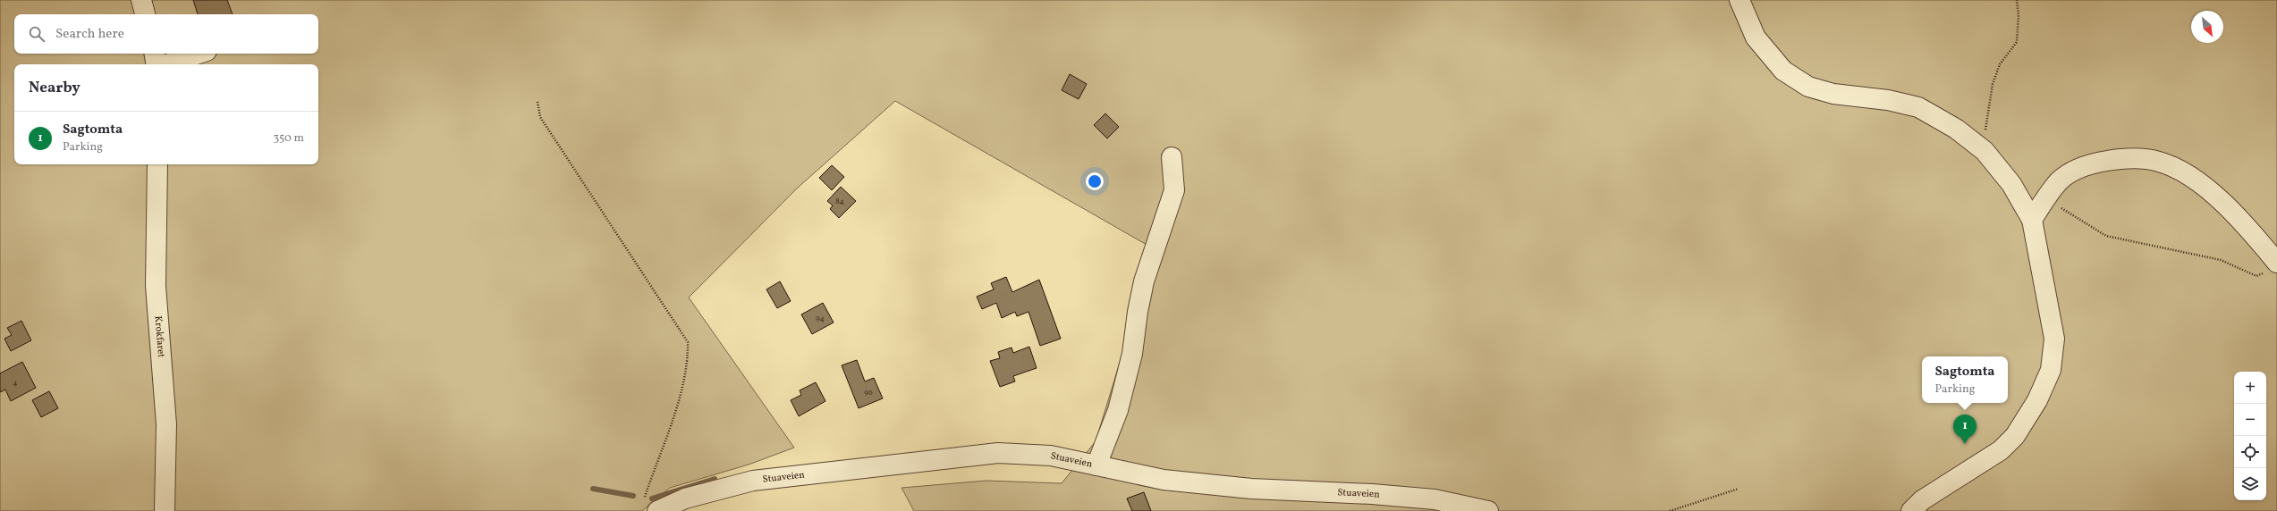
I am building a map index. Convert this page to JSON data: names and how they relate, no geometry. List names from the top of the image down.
{
  "streets": {
    "street": ["Krokfaret", "Stuaveien"]
  },
  "house_numbers": [
    "84",
    "94",
    "4",
    "96"
  ],
  "north": "bottom right",
  "page": {
    "search": "Search here",
    "heading": "Nearby",
    "list": [
      {
        "mark": "1",
        "name": "Sagtomta",
        "note": "Parking",
        "value": "350 m"
      }
    ],
    "popup": ["Sagtomta", "Parking"],
    "map_buttons": ["+", "−"],
    "pins": "1"
  }
}
